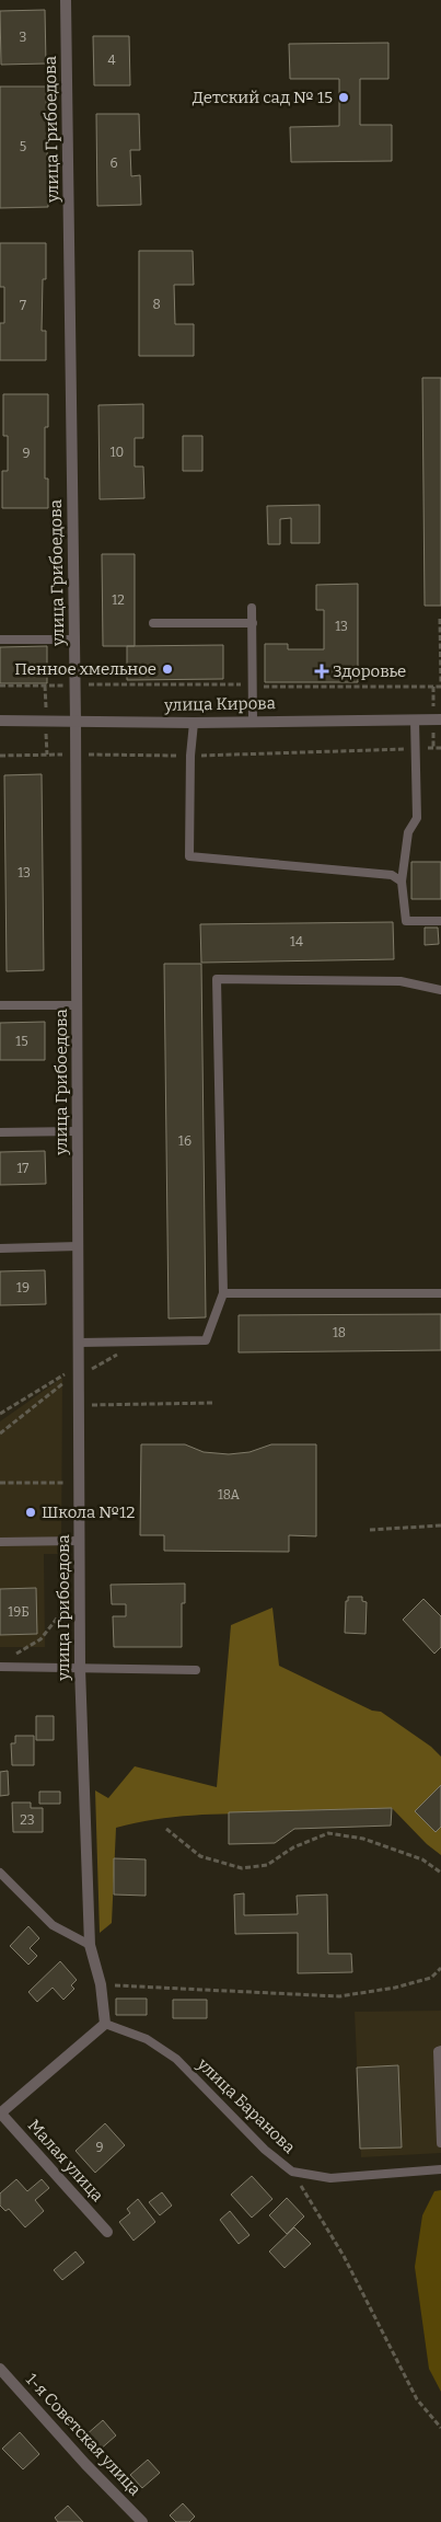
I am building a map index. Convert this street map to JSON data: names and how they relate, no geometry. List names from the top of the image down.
{
  "streets": {
    "street": [
      "улица Грибоедова",
      "улица Кирова",
      "Малая улица",
      "1-я Советская улица"
    ],
    "lane": ["улица Баранова"]
  },
  "crossings": [
    ["улица Грибоедова", "улица Кирова"],
    ["улица Грибоедова", "улица Баранова"]
  ],
  "places": {
    "other": ["Детский сад № 15", "Пенное хмельное", "Школа №12"],
    "health": ["Здоровье"]
  },
  "house_numbers": [
    "3",
    "4",
    "5",
    "6",
    "8",
    "7",
    "10",
    "9",
    "12",
    "13",
    "13",
    "14",
    "15",
    "16",
    "17",
    "19",
    "18",
    "18А",
    "19Б",
    "23",
    "9"
  ]
}
